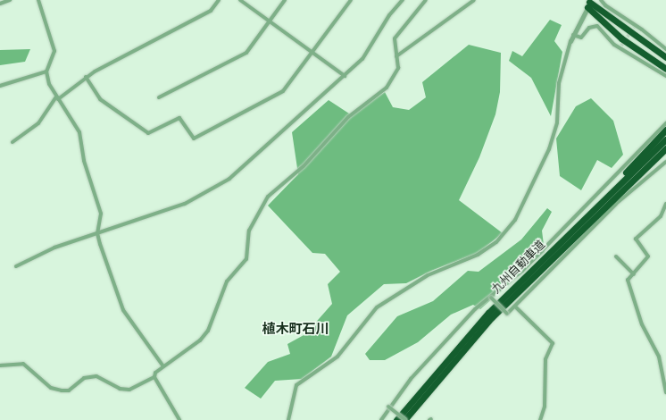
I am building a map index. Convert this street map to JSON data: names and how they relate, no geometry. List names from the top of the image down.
{
  "streets": {
    "highway": ["九州自動車道"]
  },
  "districts": ["植木町石川"]
}
